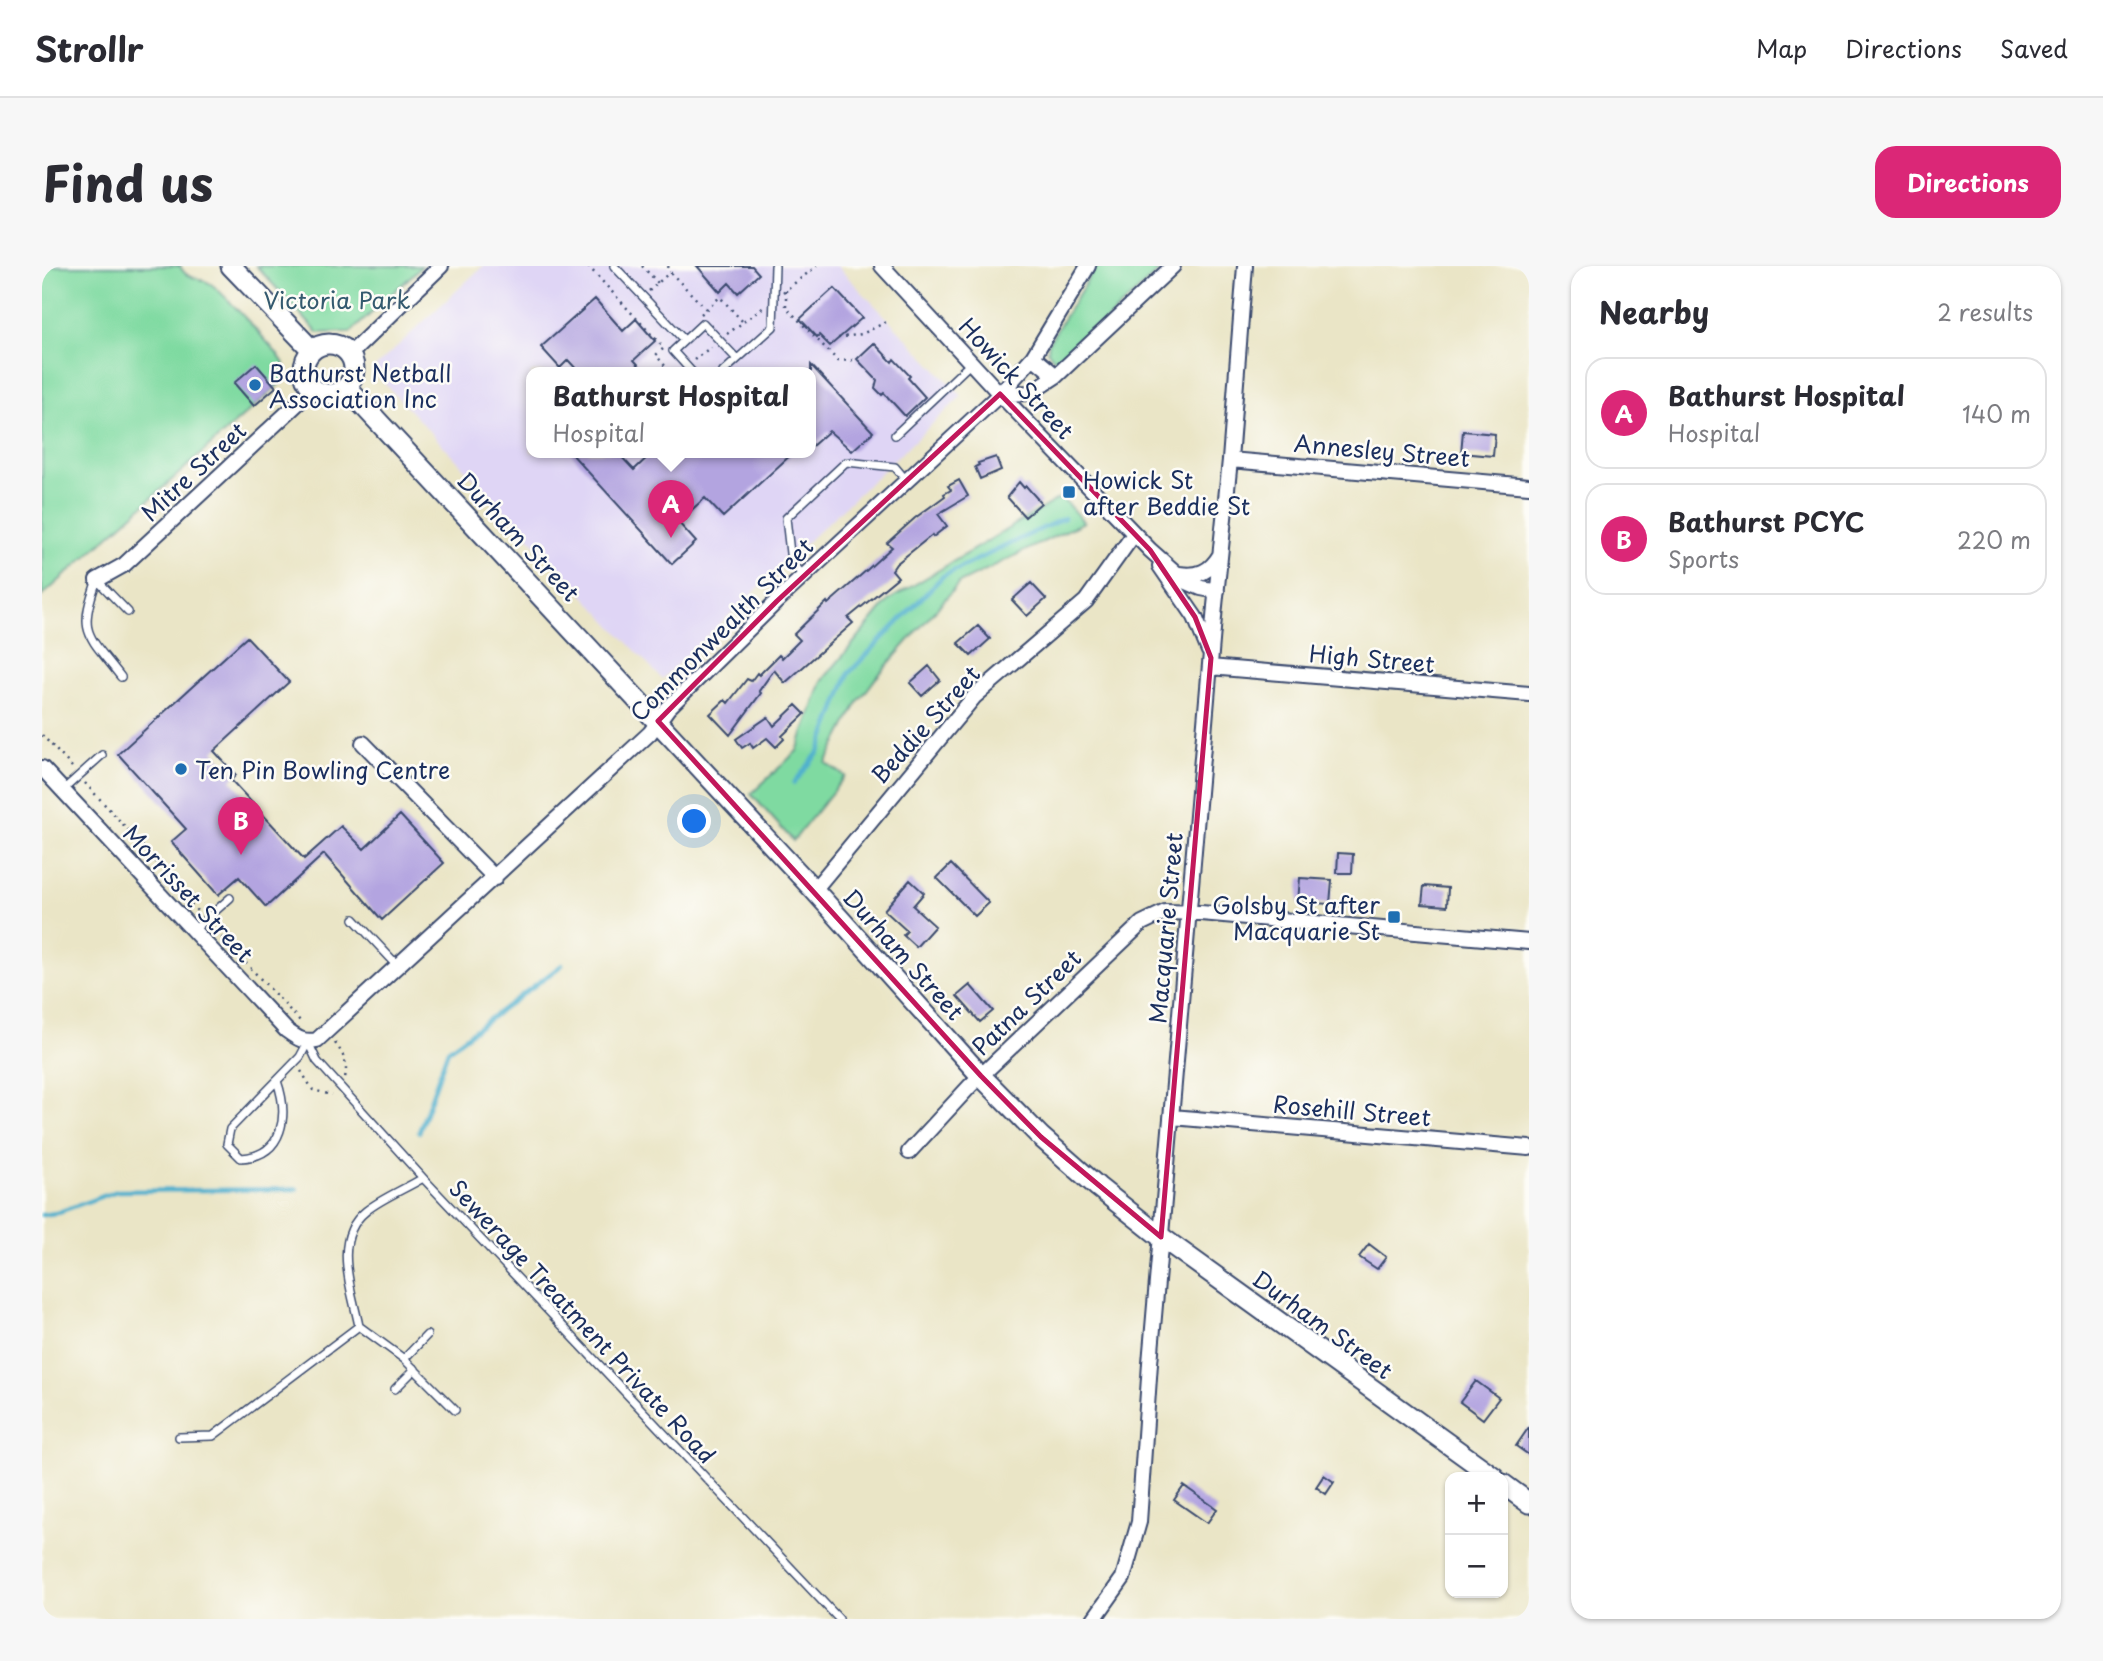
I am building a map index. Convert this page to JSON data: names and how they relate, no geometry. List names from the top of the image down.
{
  "streets": {
    "main road": ["Durham Street"],
    "street": [
      "Howick Street",
      "Annesley Street",
      "Mitre Street",
      "Commonwealth Street",
      "High Street",
      "Beddie Street",
      "Morrisset Street",
      "Macquarie Street",
      "Patna Street",
      "Rosehill Street"
    ],
    "lane": ["Sewerage Treatment Private Road"]
  },
  "crossings": [
    ["Howick Street", "Commonwealth Street"],
    ["Howick Street", "High Street"],
    ["Howick Street", "Beddie Street"],
    ["Howick Street", "Macquarie Street"],
    ["Annesley Street", "Macquarie Street"],
    ["Mitre Street", "Durham Street"],
    ["Durham Street", "Commonwealth Street"],
    ["Durham Street", "Beddie Street"],
    ["Durham Street", "Macquarie Street"],
    ["Durham Street", "Patna Street"],
    ["Commonwealth Street", "Morrisset Street"],
    ["Commonwealth Street", "Sewerage Treatment Private Road"],
    ["High Street", "Macquarie Street"],
    ["Morrisset Street", "Sewerage Treatment Private Road"],
    ["Macquarie Street", "Patna Street"],
    ["Macquarie Street", "Rosehill Street"]
  ],
  "parks": ["Victoria Park"],
  "places": {
    "other": ["Bathurst Netball Association Inc", "Ten Pin Bowling Centre"],
    "transit": ["Howick St after Beddie St", "Golsby St after Macquarie St"]
  },
  "page": {
    "header": "Strollr",
    "nav": ["Map", "Directions", "Saved"],
    "title": "Find us",
    "buttons": "Directions",
    "heading": ["Nearby", "2 results"],
    "list": [
      {
        "mark": "A",
        "name": "Bathurst Hospital",
        "note": "Hospital",
        "value": "140 m"
      },
      {
        "mark": "B",
        "name": "Bathurst PCYC",
        "note": "Sports",
        "value": "220 m"
      }
    ],
    "popup": ["Bathurst Hospital", "Hospital"],
    "pins": ["A", "B"],
    "map_buttons": ["+", "−"]
  }
}
